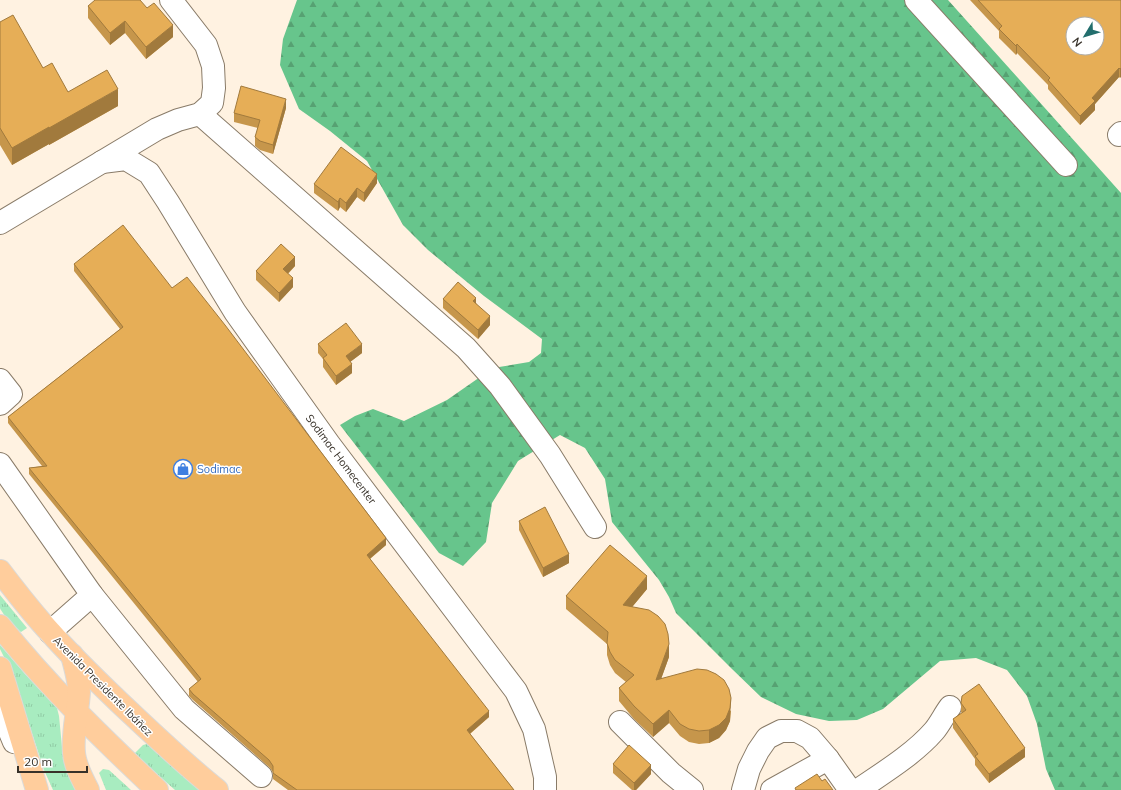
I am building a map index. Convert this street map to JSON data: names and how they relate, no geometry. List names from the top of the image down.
{
  "streets": {
    "main road": ["Avenida Presidente Ibáñez"],
    "street": ["Sodimac Homecenter"]
  },
  "places": {
    "shop": ["Sodimac"]
  },
  "scale_bar": "20 m",
  "north": "bottom left"
}
